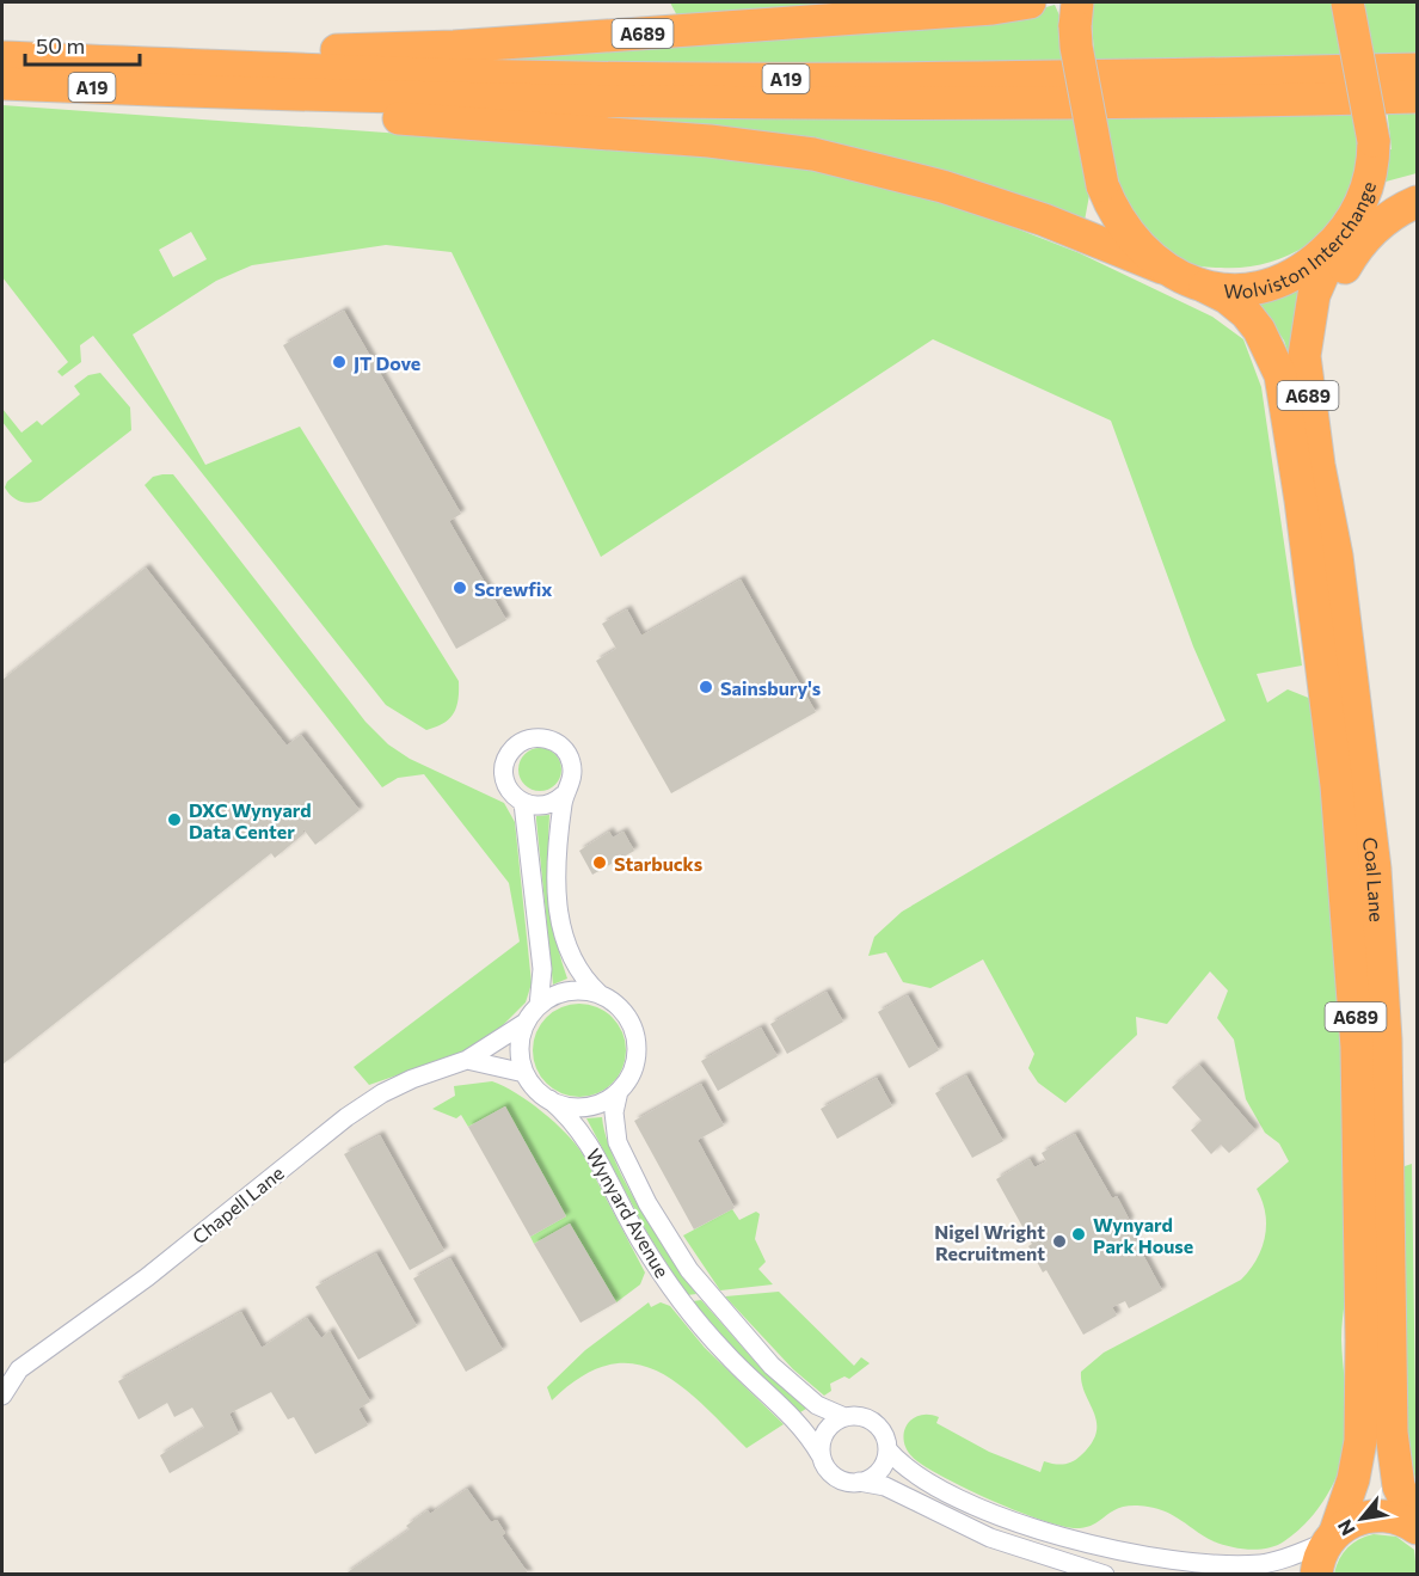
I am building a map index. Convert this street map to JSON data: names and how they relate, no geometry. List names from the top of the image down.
{
  "streets": {
    "highway": [
      "A689",
      "A19",
      "Wolviston Interchange",
      "Coal Lane"
    ],
    "street": ["Chapell Lane", "Wynyard Avenue"]
  },
  "crossings": [
    ["A689", "A19"],
    ["A689", "Wolviston Interchange"],
    ["A689", "Coal Lane"],
    ["A19", "Wolviston Interchange"],
    ["Wolviston Interchange", "Coal Lane"],
    ["Chapell Lane", "Wynyard Avenue"]
  ],
  "places": [
    "JT Dove",
    "Screwfix",
    "Sainsbury's",
    "DXC Wynyard Data Center",
    "Starbucks",
    "Wynyard Park House",
    "Nigel Wright Recruitment"
  ],
  "scale_bar": "50 m",
  "north": "bottom left"
}
